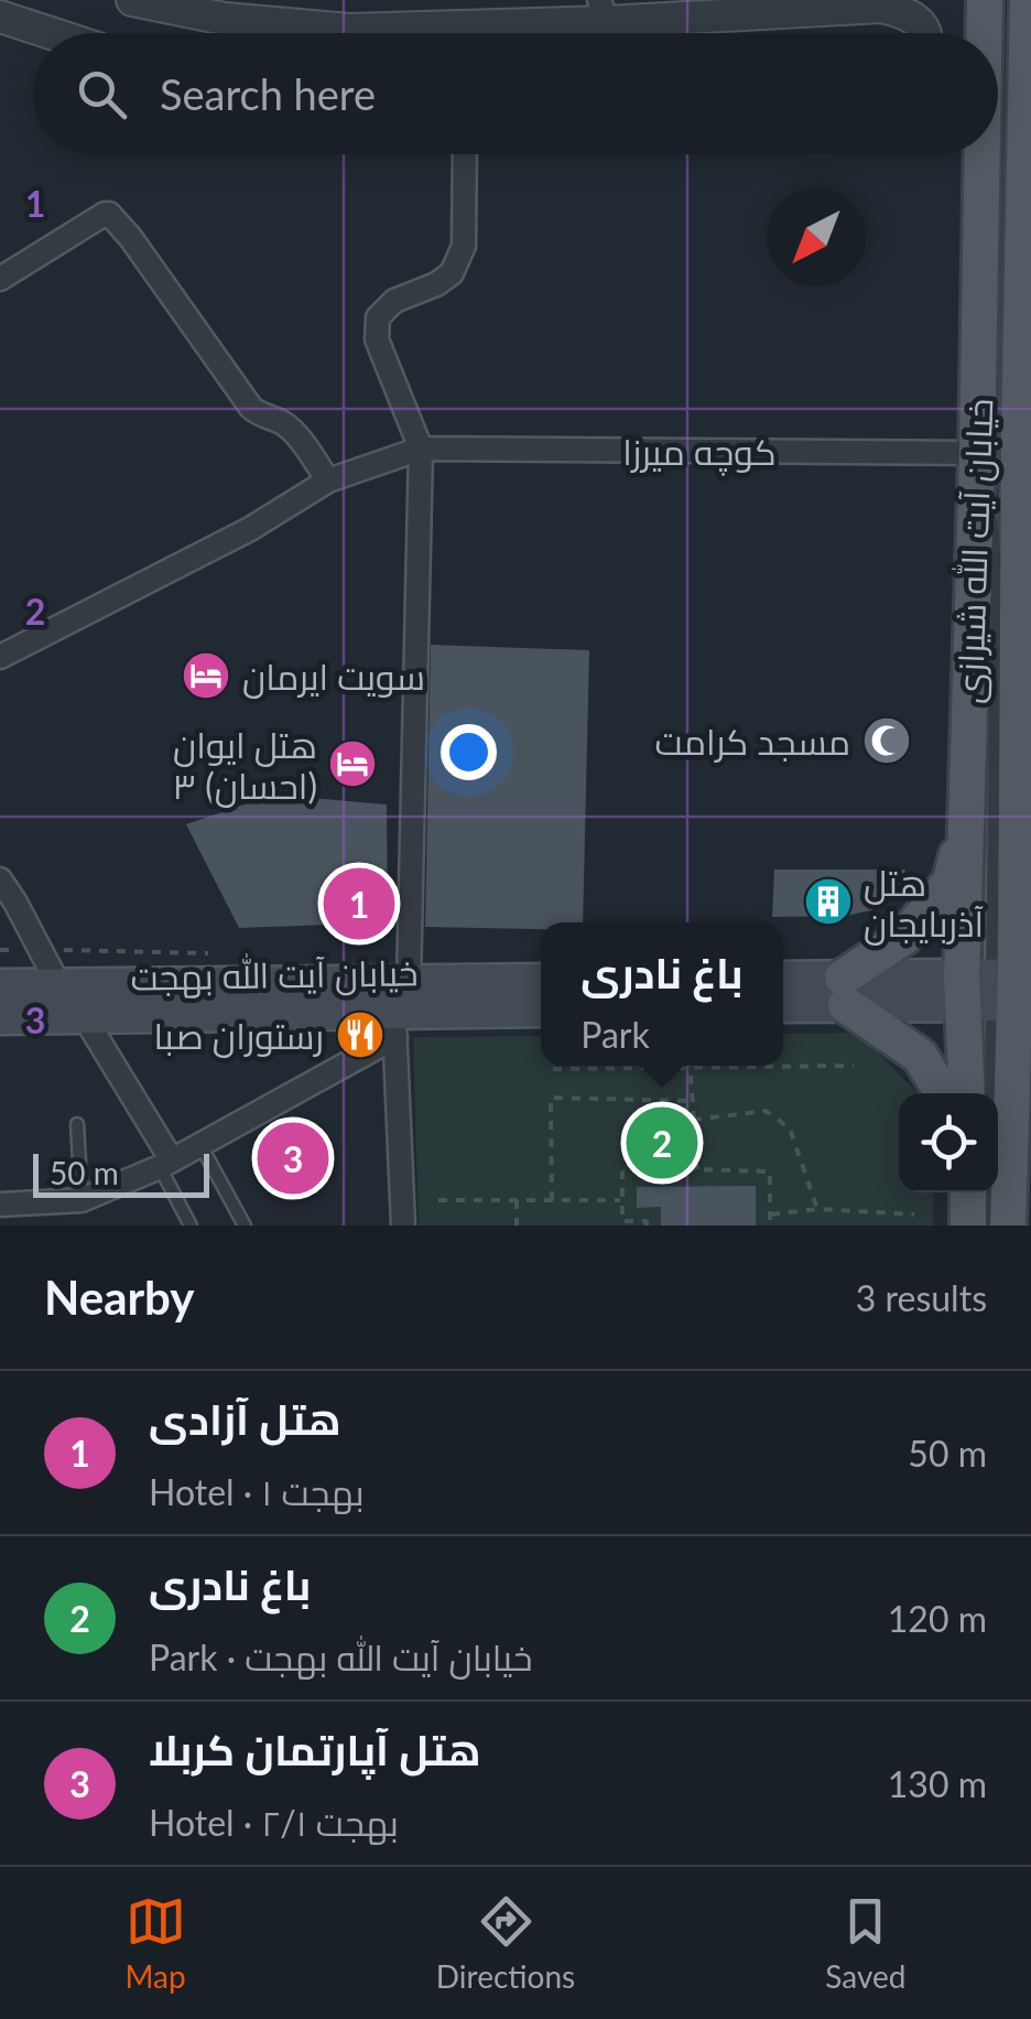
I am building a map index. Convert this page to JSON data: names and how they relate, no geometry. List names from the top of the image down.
{
  "streets": {
    "main road": ["خیابان آیت الله شیرازی", "خیابان آیت الله بهجت"],
    "street": ["کوچه میرزا"]
  },
  "crossings": [
    ["کوچه میرزا", "خیابان آیت الله شیرازی"]
  ],
  "places": {
    "hotel": ["سویت ایرمان", "هتل ایوان ۳ (احسان)"],
    "mosque": ["مسجد کرامت"],
    "building": ["هتل آذربایجان"],
    "restaurant": ["رستوران صبا"]
  },
  "scale_bar": "50 m",
  "north": "bottom left",
  "page": {
    "search": "Search here",
    "pins": ["1", "2", "3"],
    "popup": ["باغ نادری", "Park"],
    "scale": "50 m",
    "heading": ["Nearby", "3 results"],
    "list": [
      {
        "mark": "1",
        "name": "هتل آزادی",
        "note": "Hotel · بهجت ۱",
        "value": "50 m"
      },
      {
        "mark": "2",
        "name": "باغ نادری",
        "note": "Park · خیابان آیت الله بهجت",
        "value": "120 m"
      },
      {
        "mark": "3",
        "name": "هتل آپارتمان کربلا",
        "note": "Hotel · بهجت ۲/۱",
        "value": "130 m"
      }
    ],
    "nav": ["Map", "Directions", "Saved"]
  },
  "grid": {
    "rows": ["1", "2", "3"]
  }
}
